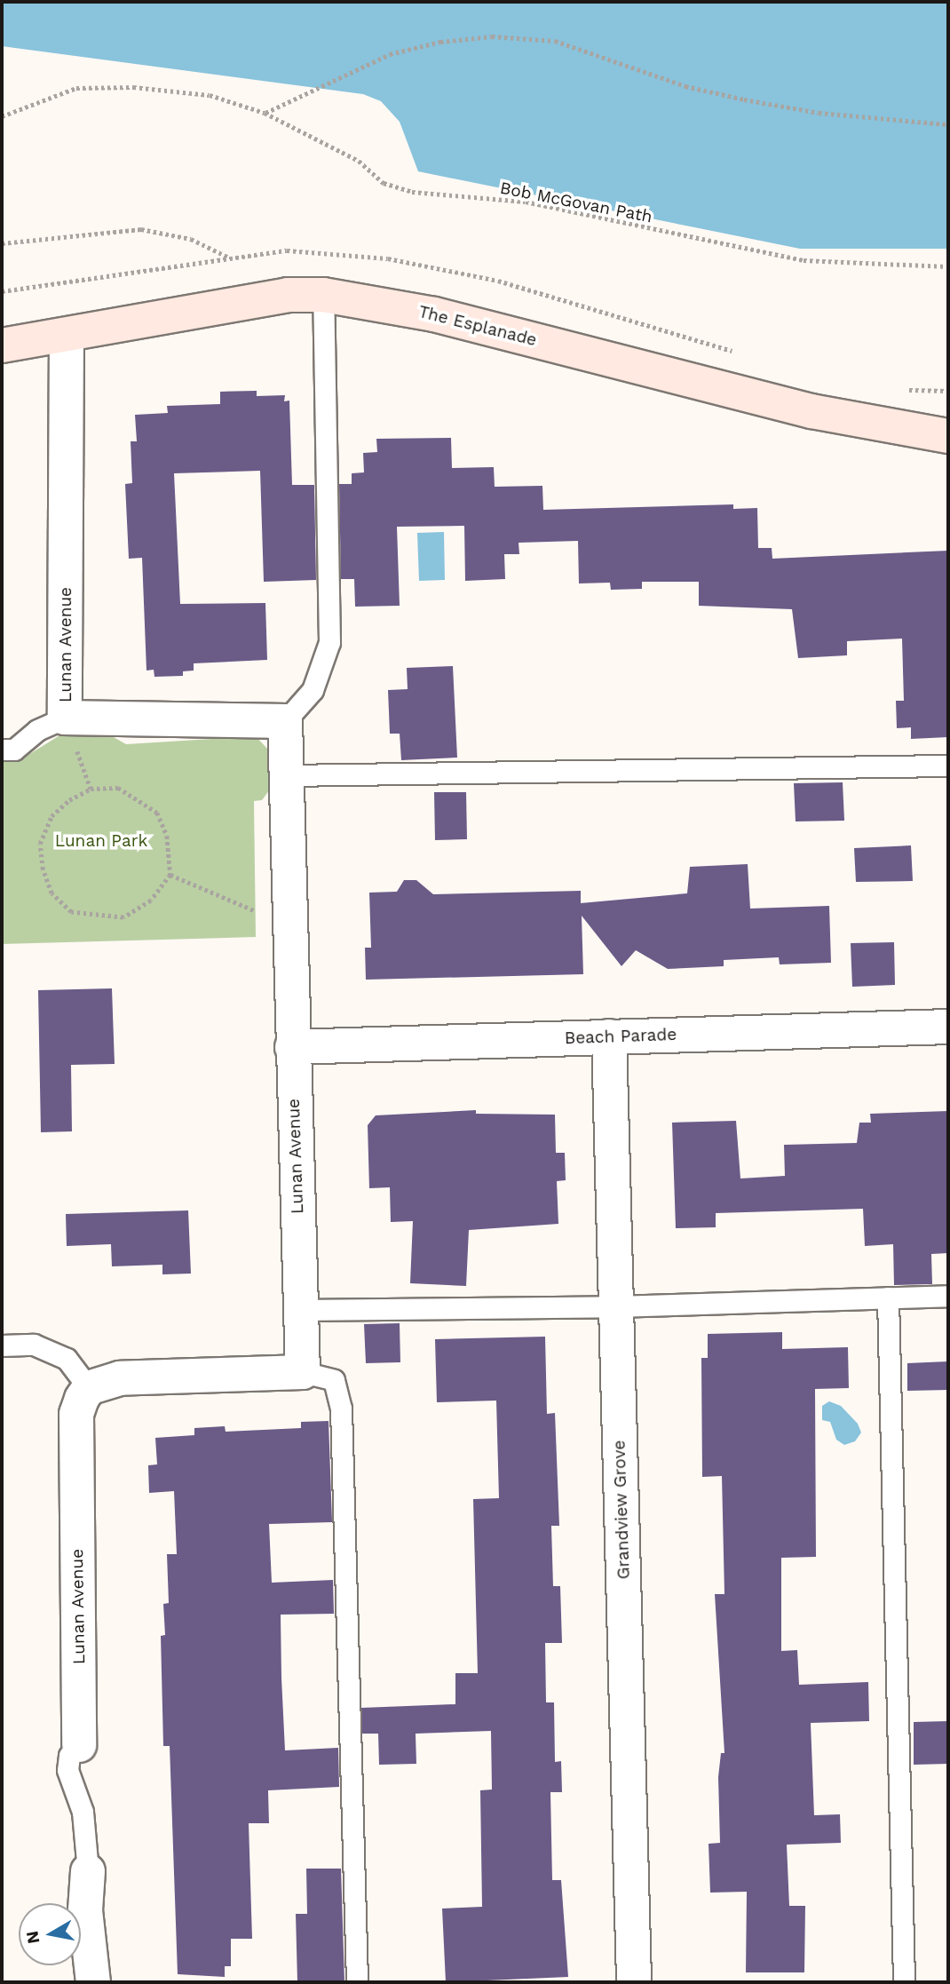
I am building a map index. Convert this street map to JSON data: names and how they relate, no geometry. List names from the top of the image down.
{
  "streets": {
    "street": [
      "The Esplanade",
      "Lunan Avenue",
      "Beach Parade",
      "Grandview Grove"
    ],
    "path": ["Bob McGovan Path"]
  },
  "crossings": [
    ["The Esplanade", "Lunan Avenue"],
    ["Lunan Avenue", "Beach Parade"],
    ["Beach Parade", "Grandview Grove"]
  ],
  "parks": ["Lunan Park"],
  "north": "left"
}
